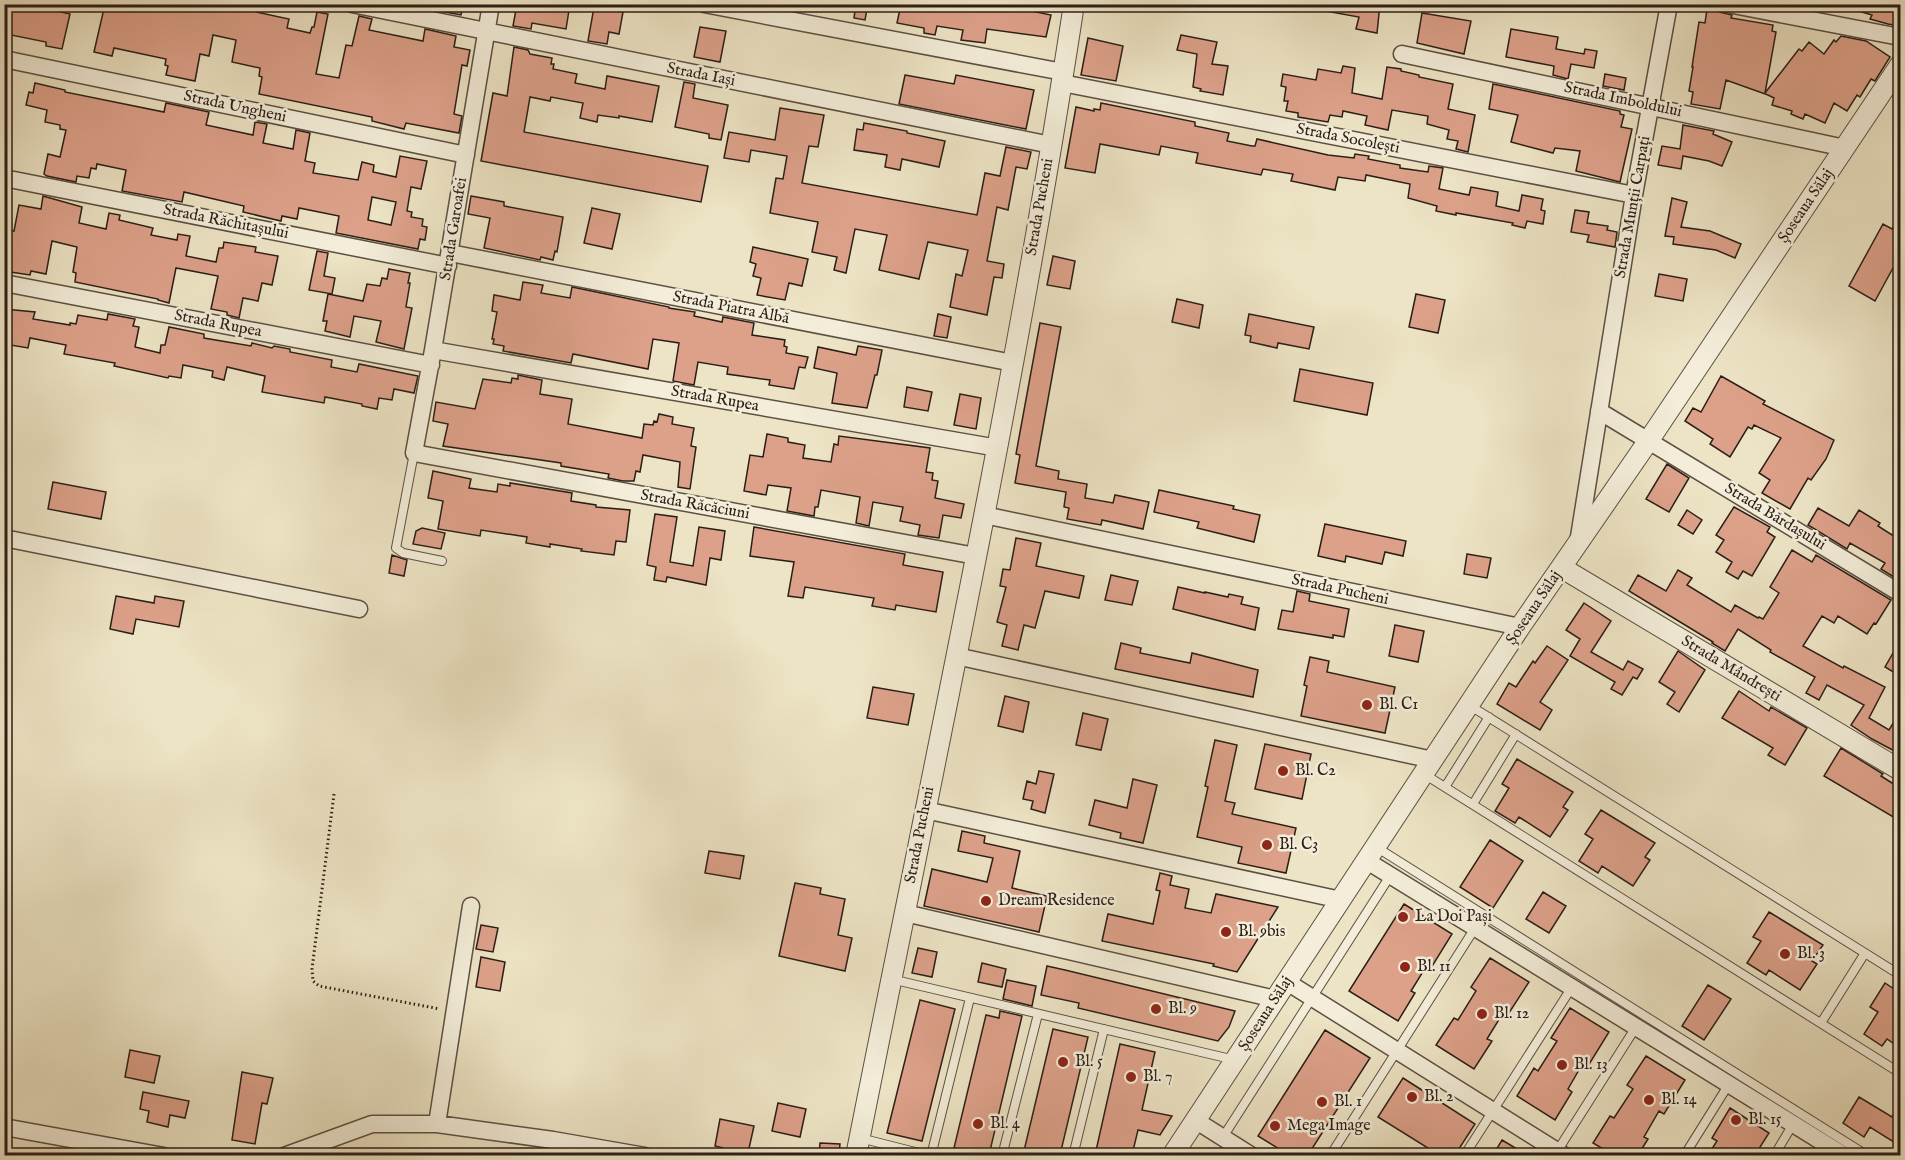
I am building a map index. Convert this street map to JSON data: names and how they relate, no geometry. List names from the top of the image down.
{
  "streets": {
    "street": [
      "Strada Iași",
      "Strada Imboldului",
      "Strada Ungheni",
      "Strada Socolești",
      "Șoseaua Sălaj",
      "Strada Pucheni",
      "Strada Munții Carpați",
      "Strada Răchitașului",
      "Strada Garoafei",
      "Strada Piatra Albă",
      "Strada Rupea",
      "Strada Răcăciuni",
      "Strada Bărdașului",
      "Strada Mândrești"
    ]
  },
  "crossings": [
    ["Strada Iași", "Strada Pucheni"],
    ["Strada Iași", "Strada Garoafei"],
    ["Strada Imboldului", "Șoseaua Sălaj"],
    ["Strada Imboldului", "Strada Munții Carpați"],
    ["Strada Ungheni", "Strada Garoafei"],
    ["Strada Socolești", "Strada Pucheni"],
    ["Strada Socolești", "Strada Munții Carpați"],
    ["Șoseaua Sălaj", "Strada Pucheni"],
    ["Șoseaua Sălaj", "Strada Munții Carpați"],
    ["Șoseaua Sălaj", "Strada Bărdașului"],
    ["Șoseaua Sălaj", "Strada Mândrești"],
    ["Strada Pucheni", "Strada Piatra Albă"],
    ["Strada Pucheni", "Strada Rupea"],
    ["Strada Pucheni", "Strada Răcăciuni"],
    ["Strada Răchitașului", "Strada Garoafei"],
    ["Strada Răchitașului", "Strada Piatra Albă"],
    ["Strada Garoafei", "Strada Piatra Albă"],
    ["Strada Garoafei", "Strada Rupea"],
    ["Strada Garoafei", "Strada Răcăciuni"]
  ],
  "places": [
    "Bl. C1",
    "Bl. C2",
    "Bl. C3",
    "Dream Residence",
    "La Doi Pași",
    "Bl. 9bis",
    "Bl. 3",
    "Bl. 11",
    "Bl. 9",
    "Bl. 12",
    "Bl. 5",
    "Bl. 13",
    "Bl. 7",
    "Bl. 2",
    "Bl. 14",
    "Bl. 1",
    "Bl. 15",
    "Bl. 4",
    "Mega Image"
  ]
}
